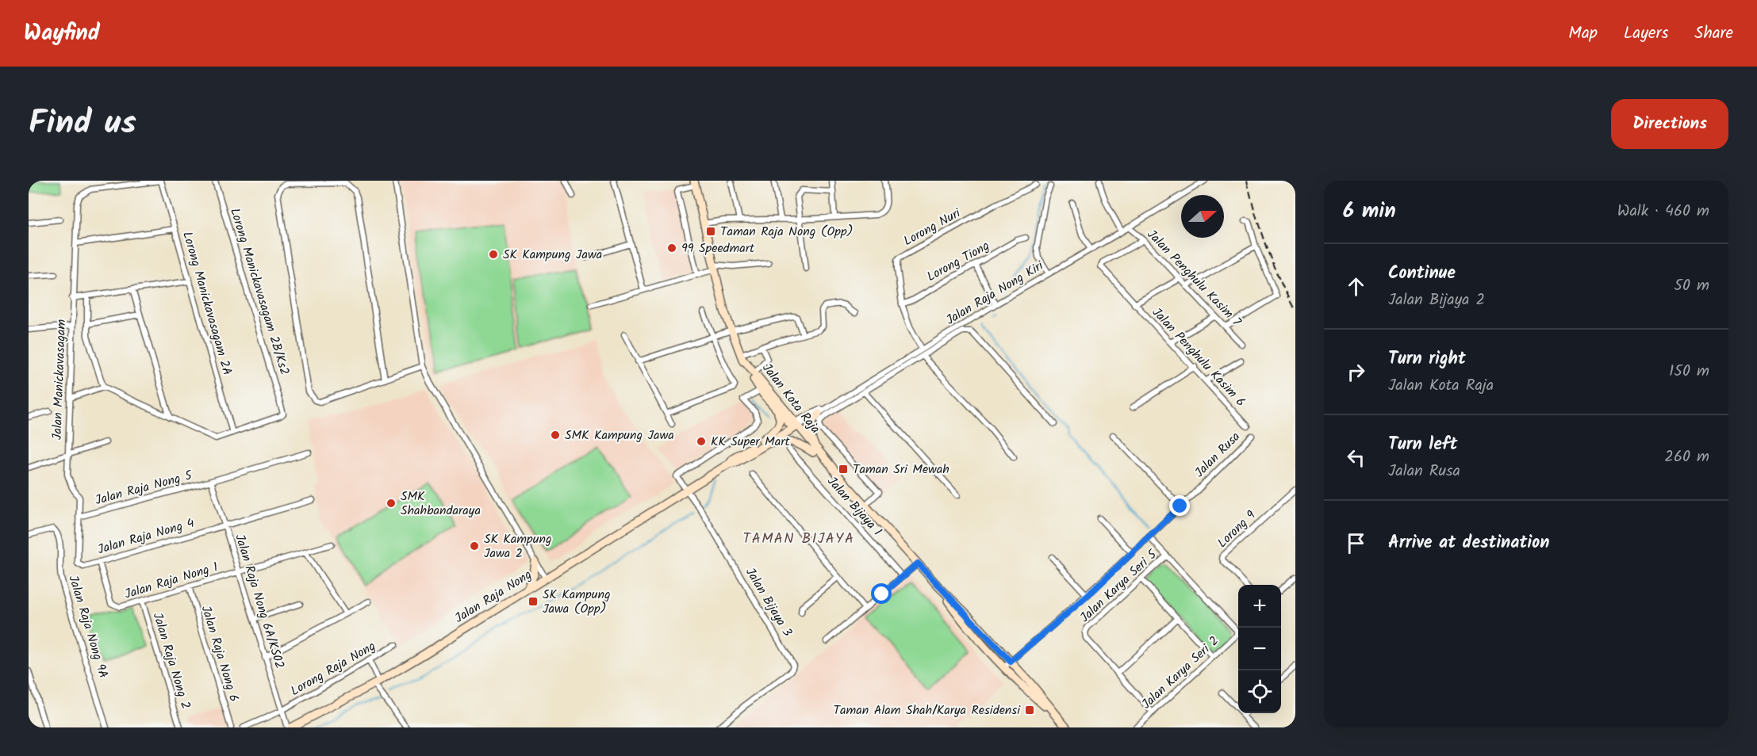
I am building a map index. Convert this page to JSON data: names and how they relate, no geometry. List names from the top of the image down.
{
  "streets": {
    "main road": ["Jalan Kota Raja", "Jalan Raja Nong"],
    "street": [
      "Lorong Nuri",
      "Lorong Tiong",
      "Jalan Penghulu Kasim 7",
      "Lorong Manickavasagam 2B/Ks2",
      "Jalan Raja Nong Kiri",
      "Lorong Manickavasagam 2A",
      "Jalan Penghulu Kasim 6",
      "Jalan Manickavasagam",
      "Jalan Rusa",
      "Jalan Raja Nong 5",
      "Jalan Bijaya 1",
      "Lorong 9",
      "Jalan Raja Nong 4",
      "Jalan Raja Nong 1",
      "Jalan Karya Seri 5",
      "Jalan Raja Nong 6A/KS02",
      "Jalan Bijaya 3",
      "Jalan Raja Nong 9A",
      "Jalan Raja Nong 6",
      "Jalan Raja Nong 2",
      "Lorong Raja Nong",
      "Jalan Karya Seri 2"
    ]
  },
  "crossings": [
    ["Lorong Nuri", "Lorong Tiong"],
    ["Lorong Nuri", "Jalan Raja Nong Kiri"],
    ["Jalan Penghulu Kasim 7", "Jalan Raja Nong Kiri"],
    ["Jalan Penghulu Kasim 7", "Jalan Penghulu Kasim 6"],
    ["Lorong Manickavasagam 2B/Ks2", "Lorong Manickavasagam 2A"],
    ["Jalan Raja Nong Kiri", "Jalan Kota Raja"],
    ["Jalan Raja Nong Kiri", "Jalan Raja Nong"],
    ["Lorong Manickavasagam 2A", "Jalan Manickavasagam"],
    ["Jalan Manickavasagam", "Jalan Raja Nong 5"],
    ["Jalan Manickavasagam", "Jalan Raja Nong 4"],
    ["Jalan Kota Raja", "Jalan Rusa"],
    ["Jalan Kota Raja", "Jalan Raja Nong"],
    ["Jalan Raja Nong 5", "Jalan Raja Nong 6A/KS02"],
    ["Jalan Raja Nong 4", "Jalan Raja Nong 1"],
    ["Jalan Raja Nong 4", "Jalan Raja Nong 6A/KS02"],
    ["Jalan Raja Nong 1", "Jalan Raja Nong 6A/KS02"],
    ["Jalan Raja Nong 1", "Jalan Raja Nong 6"],
    ["Jalan Raja Nong 1", "Jalan Raja Nong 2"],
    ["Jalan Raja Nong", "Jalan Bijaya 3"],
    ["Jalan Raja Nong 6A/KS02", "Lorong Raja Nong"]
  ],
  "districts": ["TAMAN BIJAYA"],
  "places": {
    "transit": [
      "Taman Raja Nong (Opp)",
      "Taman Sri Mewah",
      "SK Kampung Jawa (Opp)",
      "Taman Alam Shah/Karya Residensi"
    ],
    "other": [
      "99 Speedmart",
      "SK Kampung Jawa",
      "SMK Kampung Jawa",
      "KK Super Mart",
      "SMK Shahbandaraya",
      "SK Kampung Jawa 2"
    ]
  },
  "north": "right",
  "page": {
    "header": "Wayfind",
    "nav": ["Map", "Layers", "Share"],
    "title": "Find us",
    "buttons": "Directions",
    "heading": ["6 min", "Walk · 460 m"],
    "list": [
      ["Continue", "Jalan Bijaya 2", "50 m"],
      ["Turn right", "Jalan Kota Raja", "150 m"],
      ["Turn left", "Jalan Rusa", "260 m"],
      "Arrive at destination"
    ],
    "map_buttons": ["+", "−"]
  }
}
